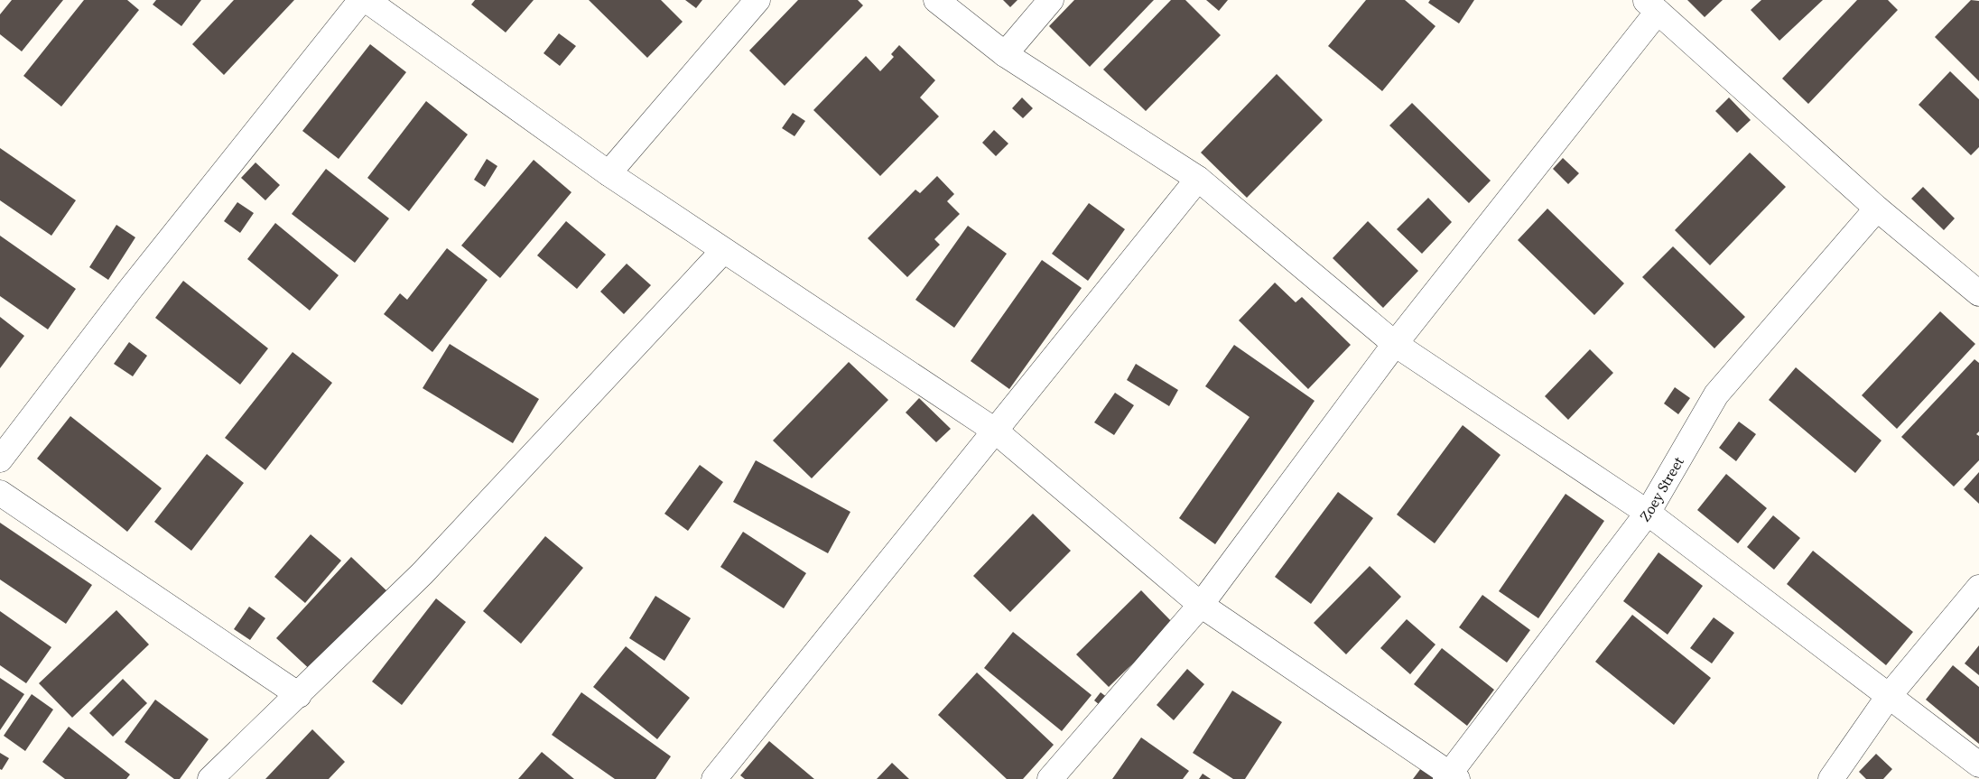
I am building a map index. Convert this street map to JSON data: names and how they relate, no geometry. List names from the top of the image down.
{
  "streets": {
    "street": ["Zoey Street"]
  }
}
